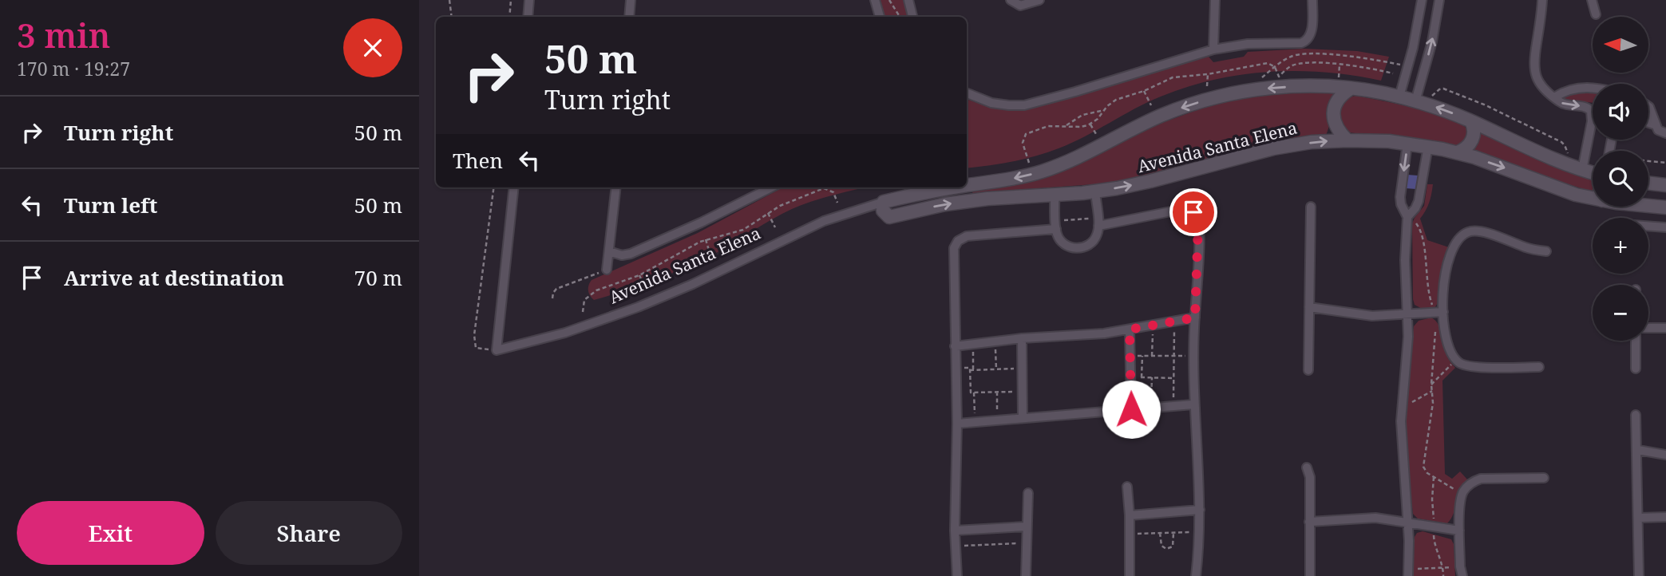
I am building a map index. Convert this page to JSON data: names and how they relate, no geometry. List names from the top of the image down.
{
  "streets": {
    "street": ["Avenida Santa Elena"]
  },
  "north": "left",
  "page": {
    "heading": ["3 min", "170 m · 19:27"],
    "map_buttons": ["+", "−"],
    "turn": ["50 m", "Turn right"],
    "list": [
      {
        "name": "Turn right",
        "value": "50 m"
      },
      {
        "name": "Turn left",
        "value": "50 m"
      },
      {
        "name": "Arrive at destination",
        "value": "70 m"
      }
    ],
    "then": "Then",
    "buttons": ["Exit", "Share"]
  }
}
